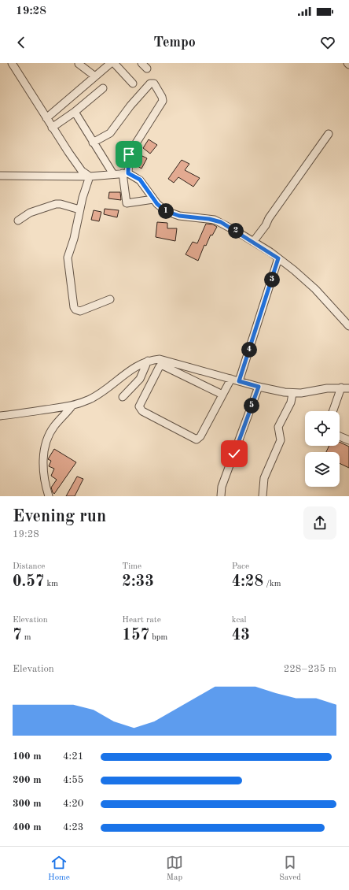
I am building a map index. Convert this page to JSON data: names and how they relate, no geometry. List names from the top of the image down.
{
  "page": {
    "status": "19:28",
    "header": "Tempo",
    "pins": [
      "1",
      "2",
      "3",
      "4",
      "5"
    ],
    "heading": ["Evening run", "19:28"],
    "stats": [
      ["Distance", "0.57 km"],
      ["Time", "2:33"],
      ["Pace", "4:28 /km"],
      ["Elevation", "7 m"],
      ["Heart rate", "157 bpm"],
      ["kcal", "43"]
    ],
    "chart": ["Elevation", "228–235 m"],
    "list": [
      {
        "name": "100 m",
        "note": "4:21"
      },
      {
        "name": "200 m",
        "note": "4:55"
      },
      {
        "name": "300 m",
        "note": "4:20"
      },
      {
        "name": "400 m",
        "note": "4:23"
      }
    ],
    "tabs": ["Home", "Map", "Saved"]
  }
}
